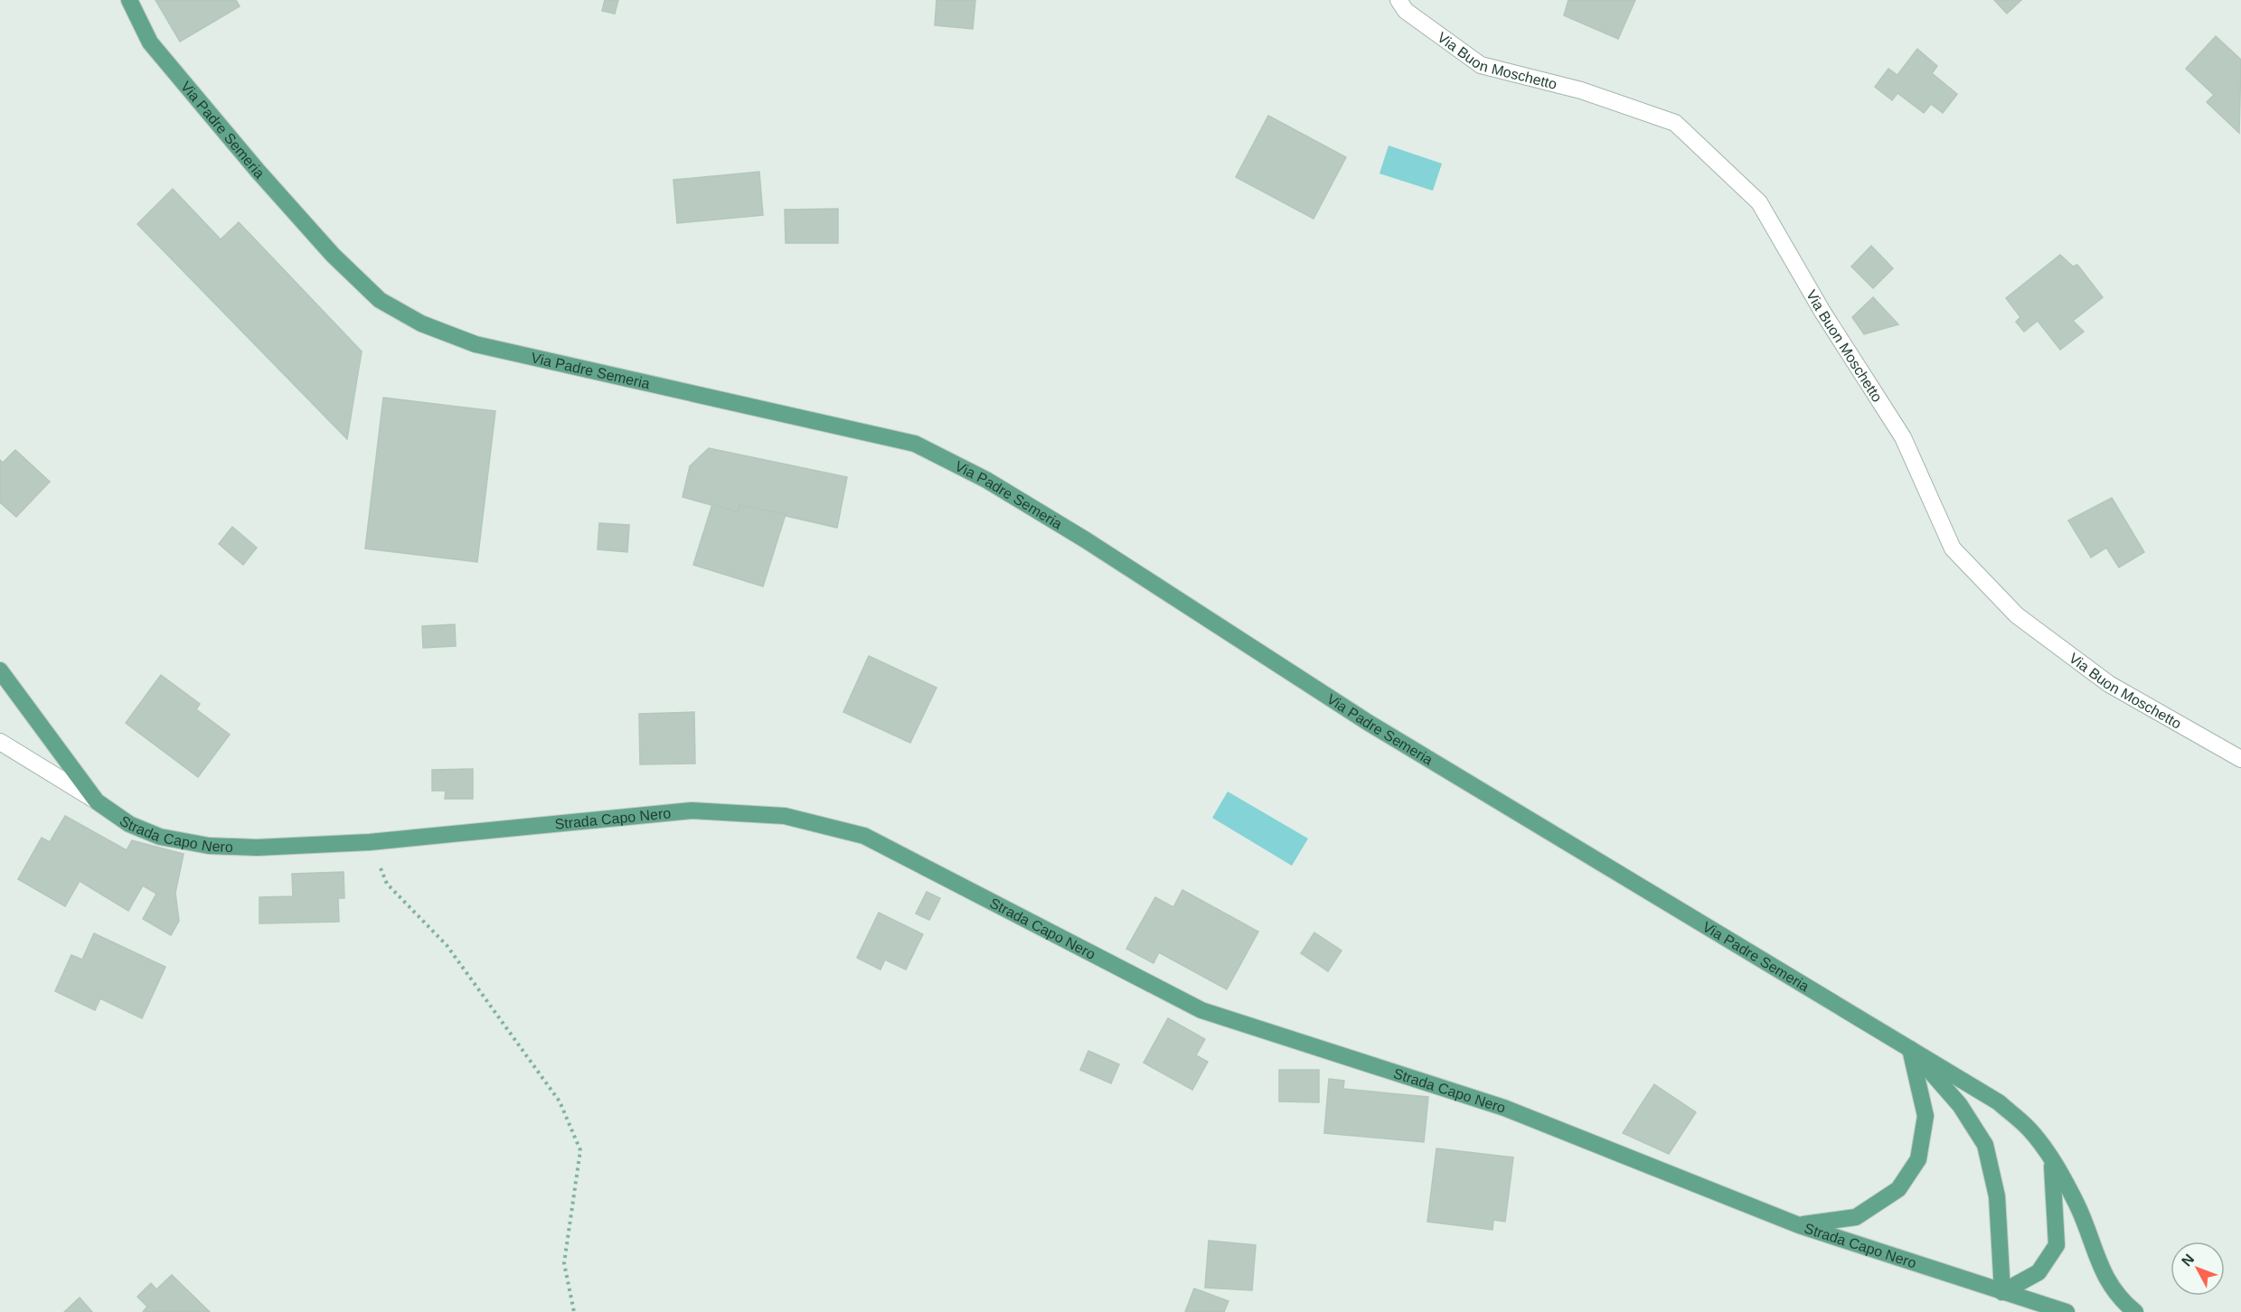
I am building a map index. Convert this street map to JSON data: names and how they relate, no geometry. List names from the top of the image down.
{
  "streets": {
    "main road": ["Via Padre Semeria", "Strada Capo Nero"],
    "street": ["Via Buon Moschetto"]
  },
  "north": "top left"
}
